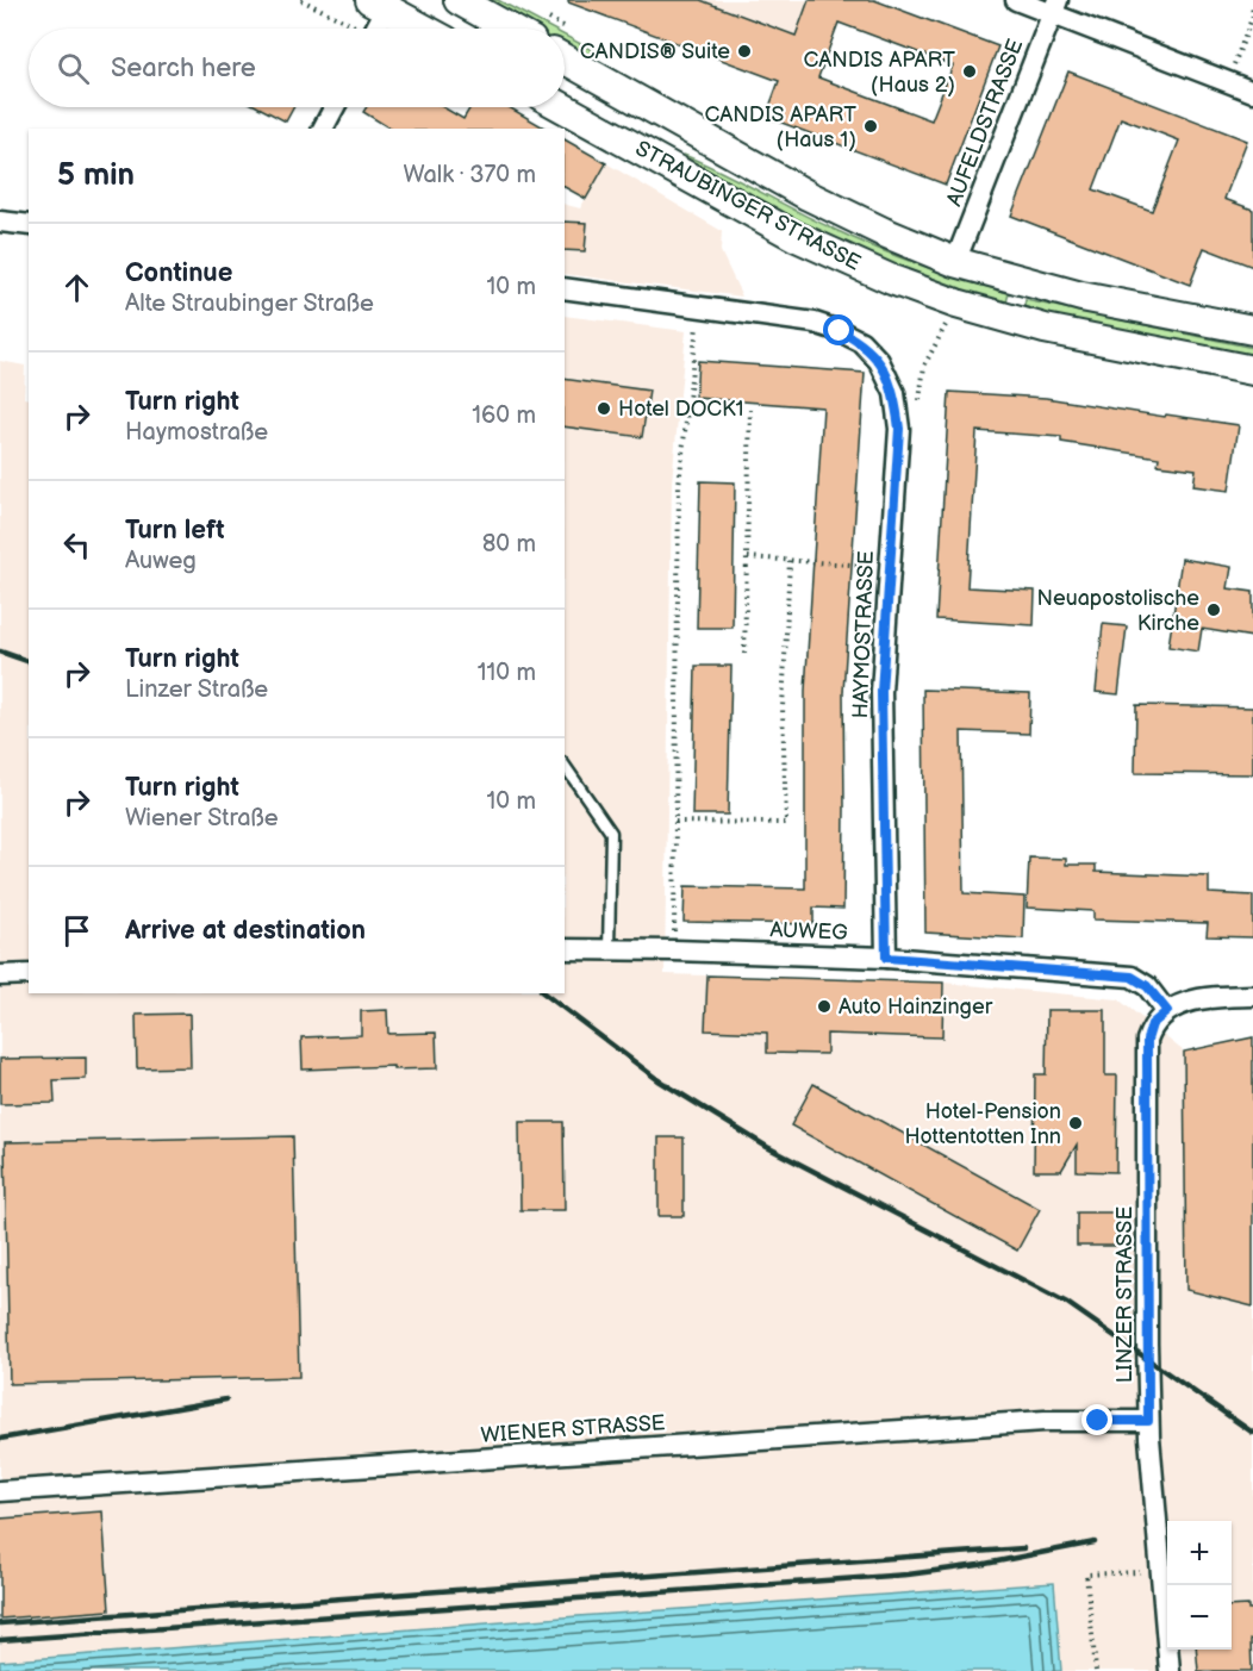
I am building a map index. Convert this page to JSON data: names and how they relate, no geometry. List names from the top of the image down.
{
  "streets": {
    "main road": ["STRAUBINGER STRASSE"],
    "street": [
      "AUFELDSTRASSE",
      "HAYMOSTRASSE",
      "AUWEG",
      "LINZER STRASSE",
      "WIENER STRASSE"
    ]
  },
  "crossings": [
    ["AUFELDSTRASSE", "STRAUBINGER STRASSE"],
    ["HAYMOSTRASSE", "AUWEG"],
    ["AUWEG", "LINZER STRASSE"],
    ["LINZER STRASSE", "WIENER STRASSE"]
  ],
  "places": [
    "CANDIS® Suite",
    "CANDIS APART (Haus 2)",
    "CANDIS APART (Haus 1)",
    "Hotel DOCK1",
    "Neuapostolische Kirche",
    "Auto Hainzinger",
    "Hotel-Pension Hottentotten Inn"
  ],
  "page": {
    "search": "Search here",
    "heading": ["5 min", "Walk · 370 m"],
    "list": [
      ["Continue", "Alte Straubinger Straße", "10 m"],
      ["Turn right", "Haymostraße", "160 m"],
      ["Turn left", "Auweg", "80 m"],
      ["Turn right", "Linzer Straße", "110 m"],
      ["Turn right", "Wiener Straße", "10 m"],
      "Arrive at destination"
    ],
    "map_buttons": ["+", "−"]
  }
}
